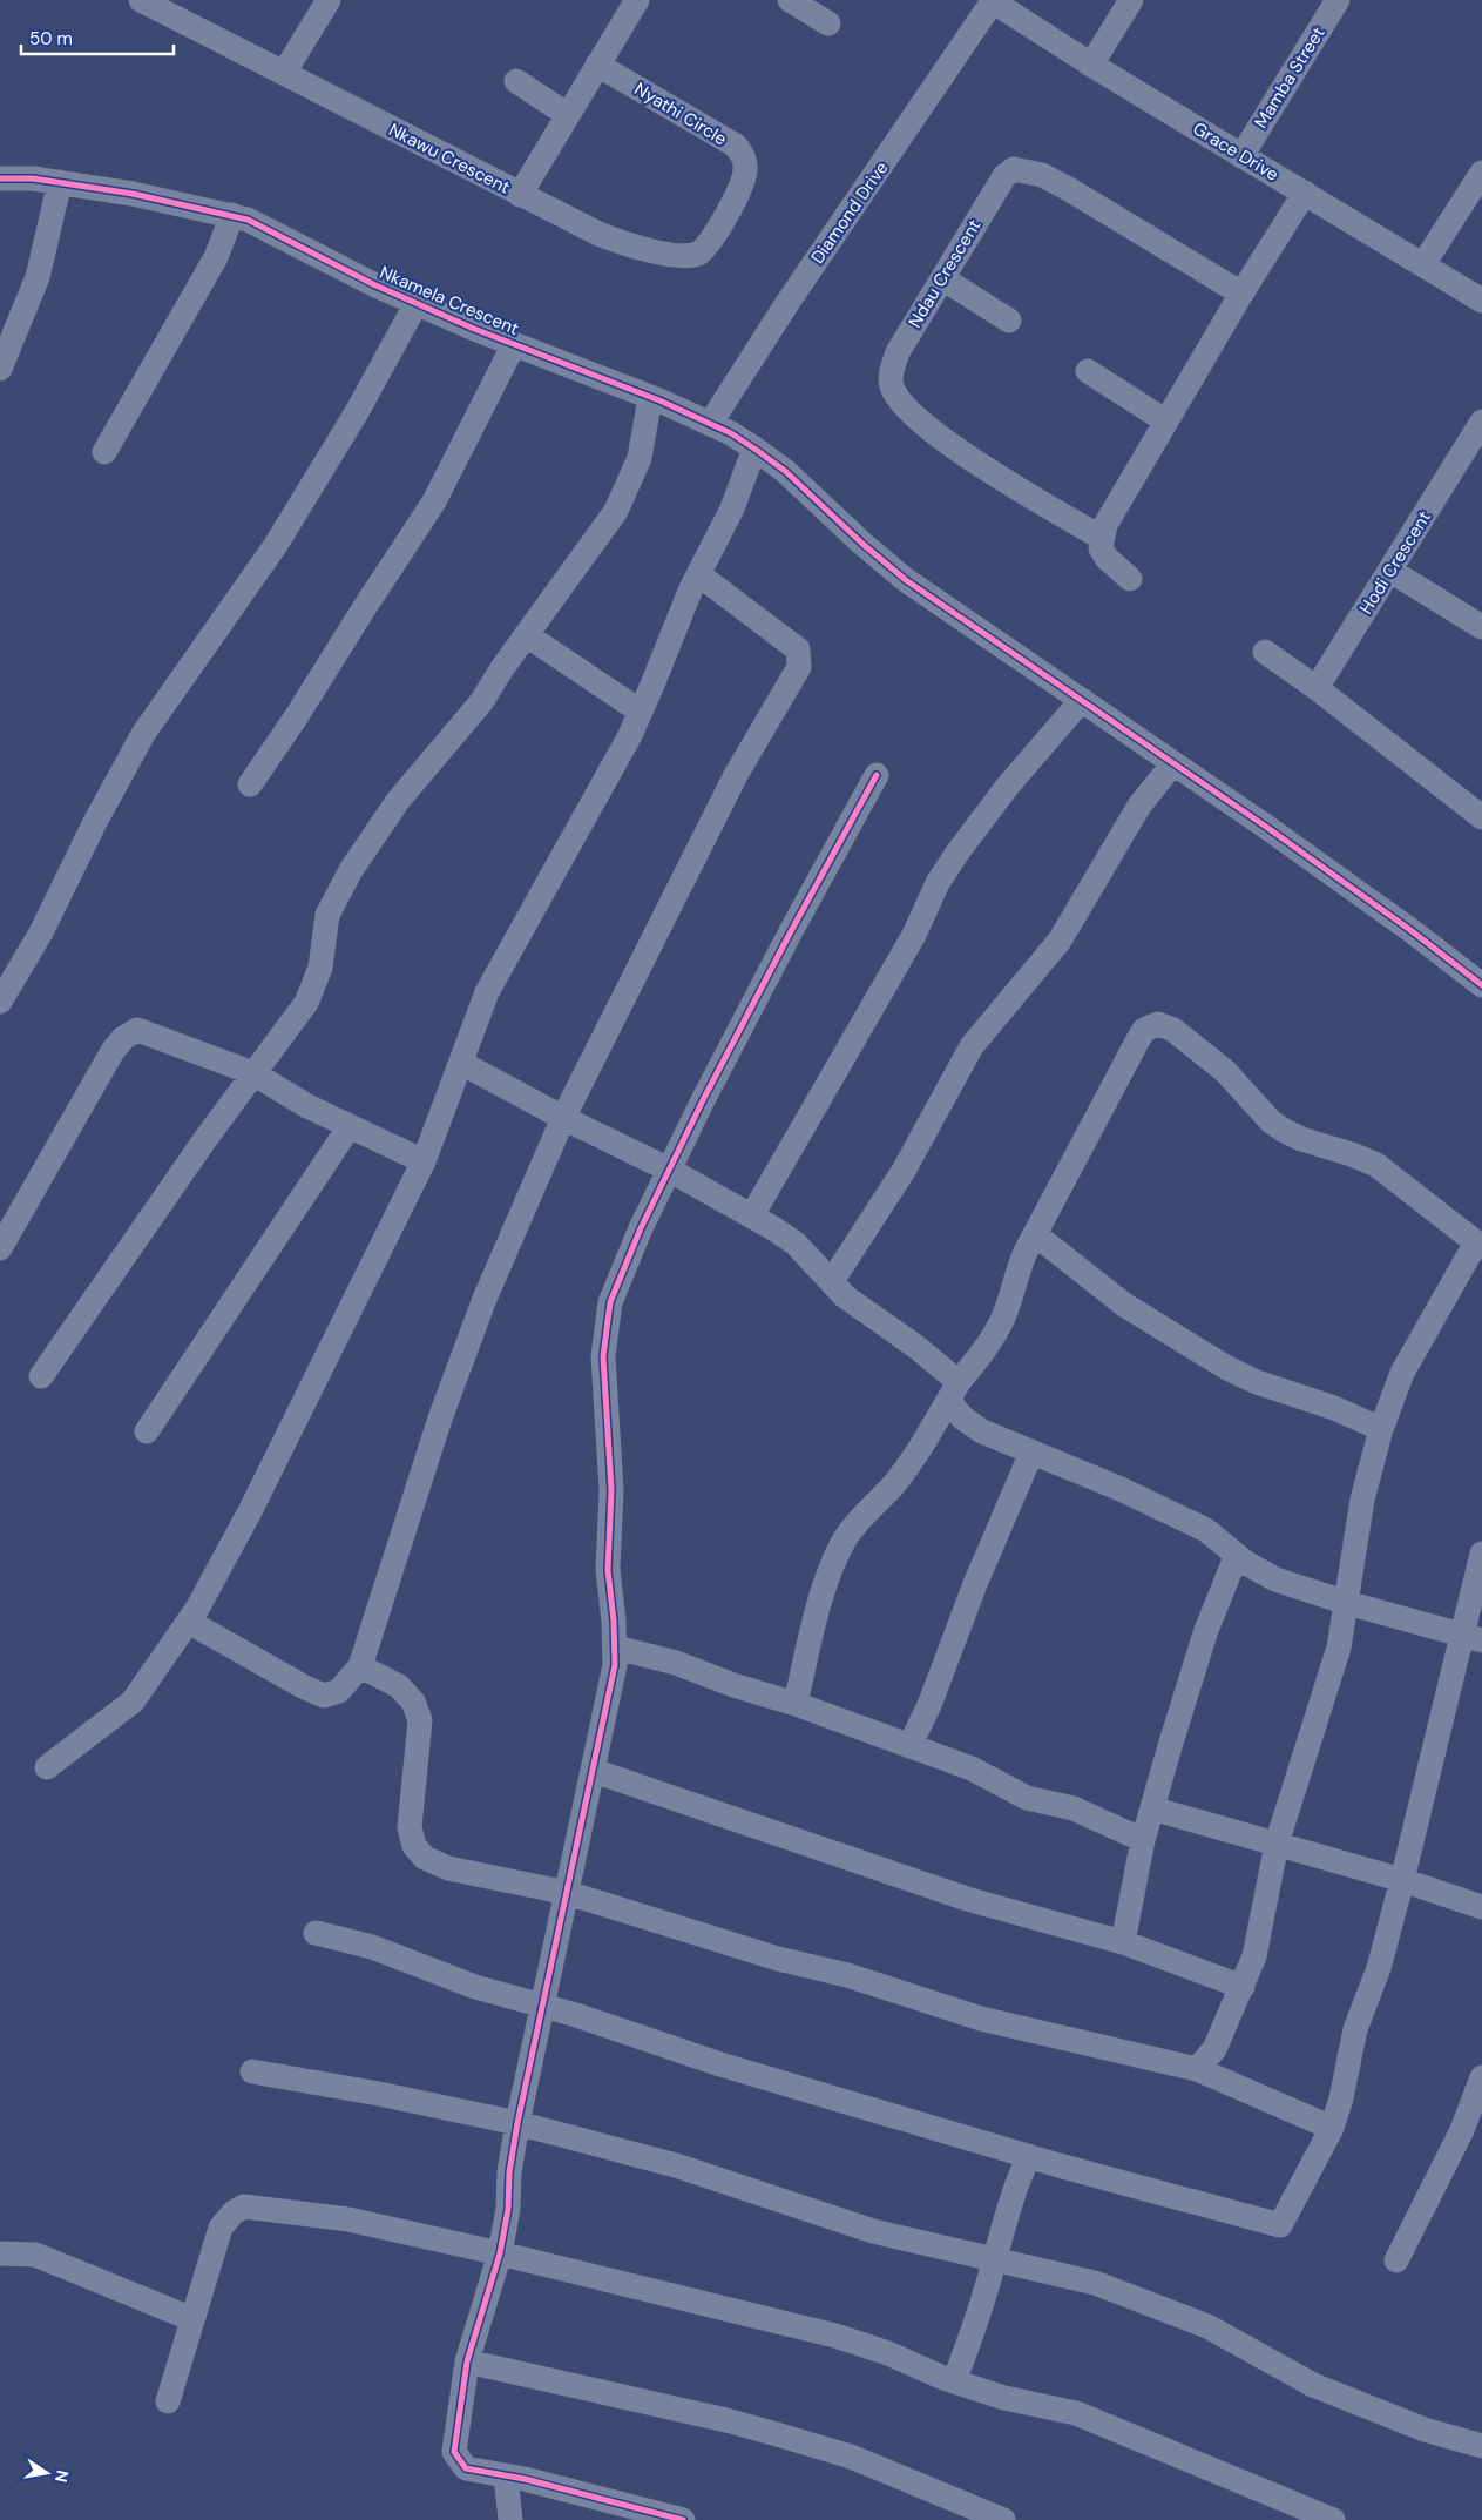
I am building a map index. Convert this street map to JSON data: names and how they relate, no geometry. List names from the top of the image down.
{
  "streets": {
    "street": [
      "Mamba Street",
      "Nyathi Circle",
      "Grace Drive",
      "Nkawu Crescent",
      "Diamond Drive",
      "Ndau Crescent",
      "Nkamela Crescent",
      "Hodi Crescent"
    ]
  },
  "crossings": [
    ["Mamba Street", "Grace Drive"],
    ["Nyathi Circle", "Nkawu Crescent"],
    ["Grace Drive", "Diamond Drive"],
    ["Diamond Drive", "Nkamela Crescent"]
  ],
  "scale_bar": "50 m",
  "north": "right"
}
